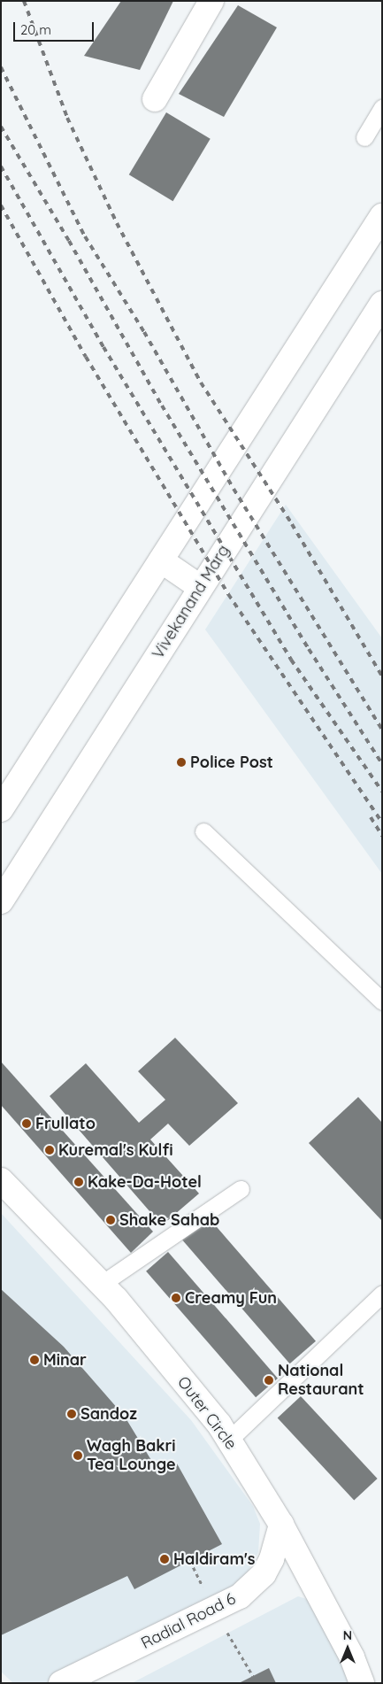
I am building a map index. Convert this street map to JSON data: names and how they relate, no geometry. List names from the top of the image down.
{
  "streets": {
    "main road": ["Vivekanand Marg", "Outer Circle", "Radial Road 6"]
  },
  "crossings": [
    ["Outer Circle", "Radial Road 6"]
  ],
  "places": [
    "Police Post",
    "Frullato",
    "Kuremal's Kulfi",
    "Kake-Da-Hotel",
    "Shake Sahab",
    "Creamy Fun",
    "Minar",
    "National Restaurant",
    "Sandoz",
    "Wagh Bakri Tea Lounge",
    "Haldiram's"
  ],
  "scale_bar": "20 m",
  "north": "top"
}
